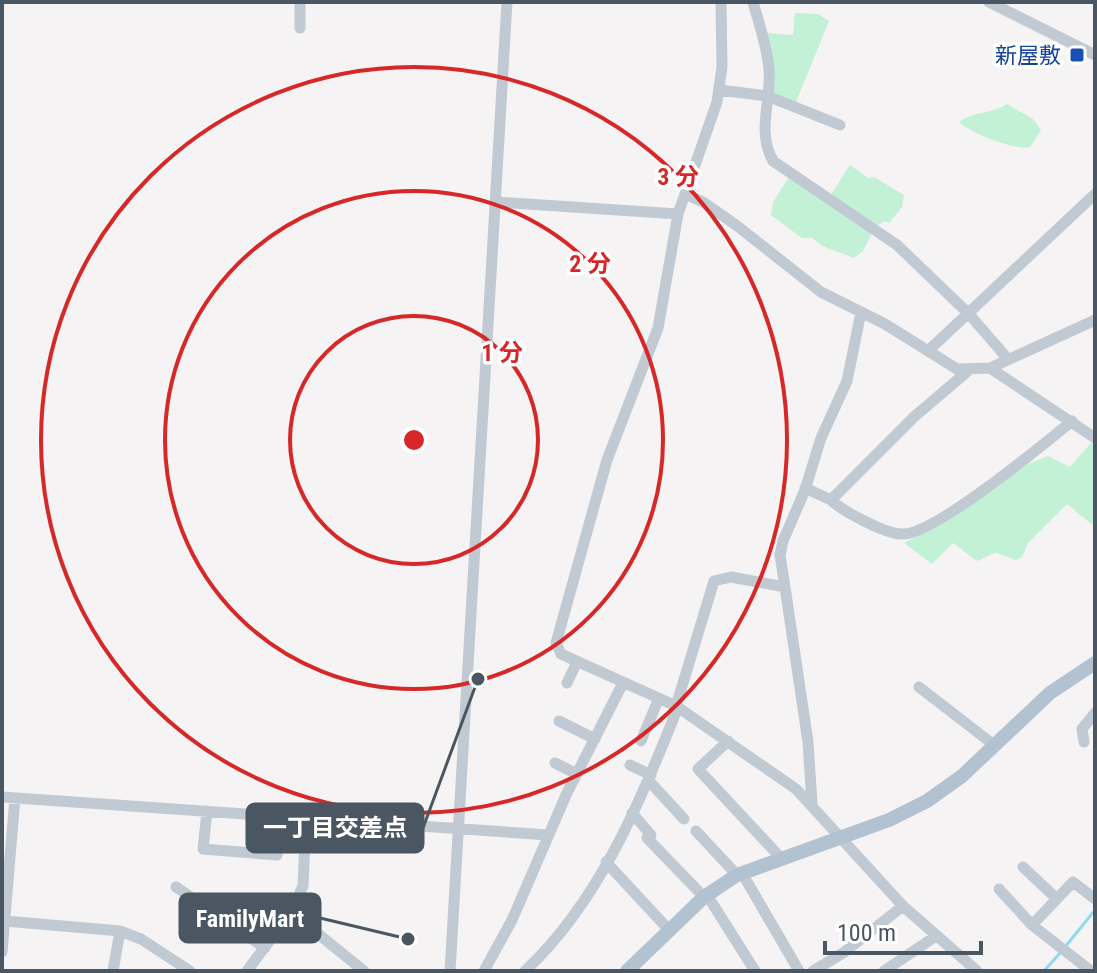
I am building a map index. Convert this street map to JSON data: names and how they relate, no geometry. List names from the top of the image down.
{
  "places": {
    "transit": ["新屋敷"],
    "other": ["一丁目交差点", "FamilyMart"]
  },
  "scale_bar": "100 m",
  "rings": ["3 分", "2 分", "1 分"]
}
